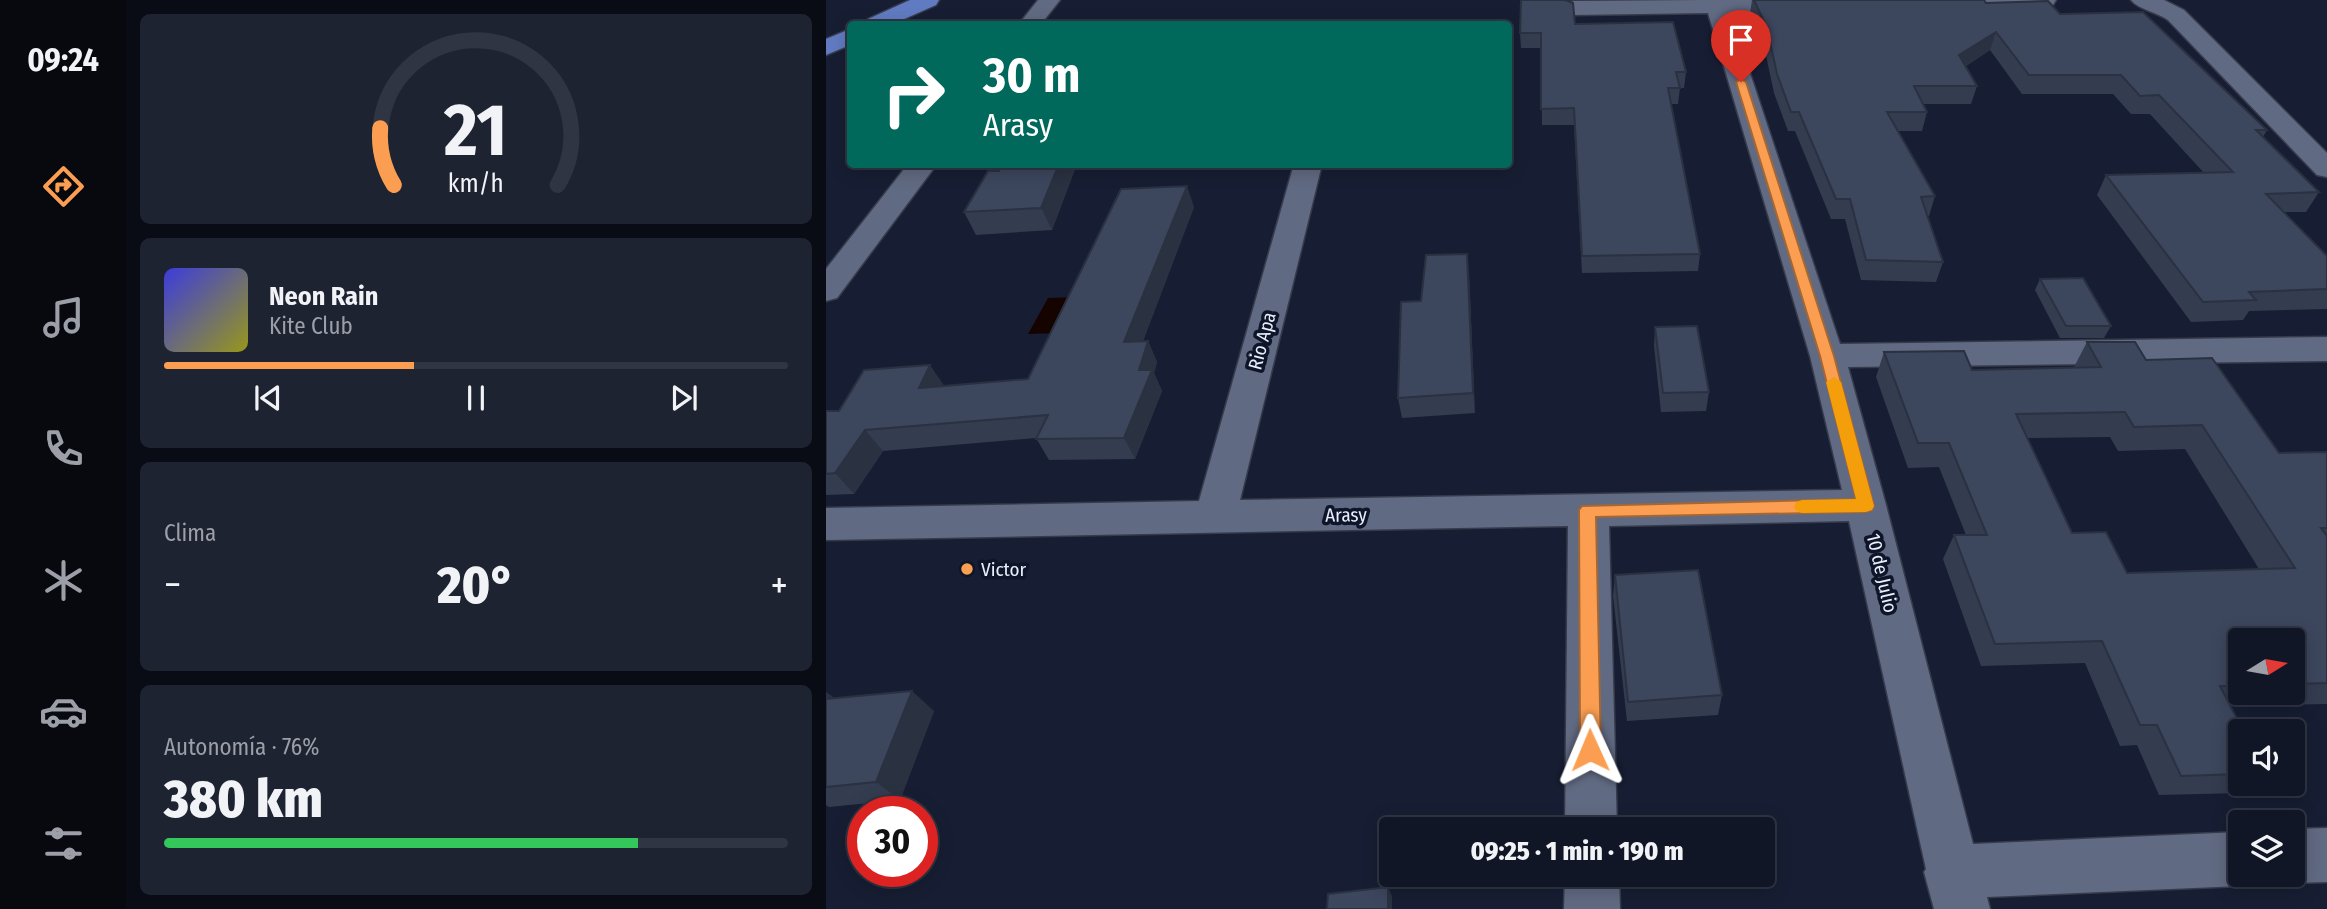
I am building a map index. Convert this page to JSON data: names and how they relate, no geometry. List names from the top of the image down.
{
  "streets": {
    "street": ["Rio Apa", "Arasy", "10 de Julio"]
  },
  "crossings": [
    ["Rio Apa", "Arasy"],
    ["Arasy", "10 de Julio"]
  ],
  "places": ["Victor"],
  "north": "right",
  "page": {
    "tabs": "09:24",
    "turn": ["30 m", "Arasy"],
    "song": ["Neon Rain", "Kite Club"],
    "tile": [
      "Clima",
      ["Autonomía · 76%", "380 km"]
    ],
    "heat": ["−", "20°", "+"],
    "limit": "30",
    "trip": "09:25 · 1 min · 190 m",
    "gauge": ["21", "km/h"]
  }
}
